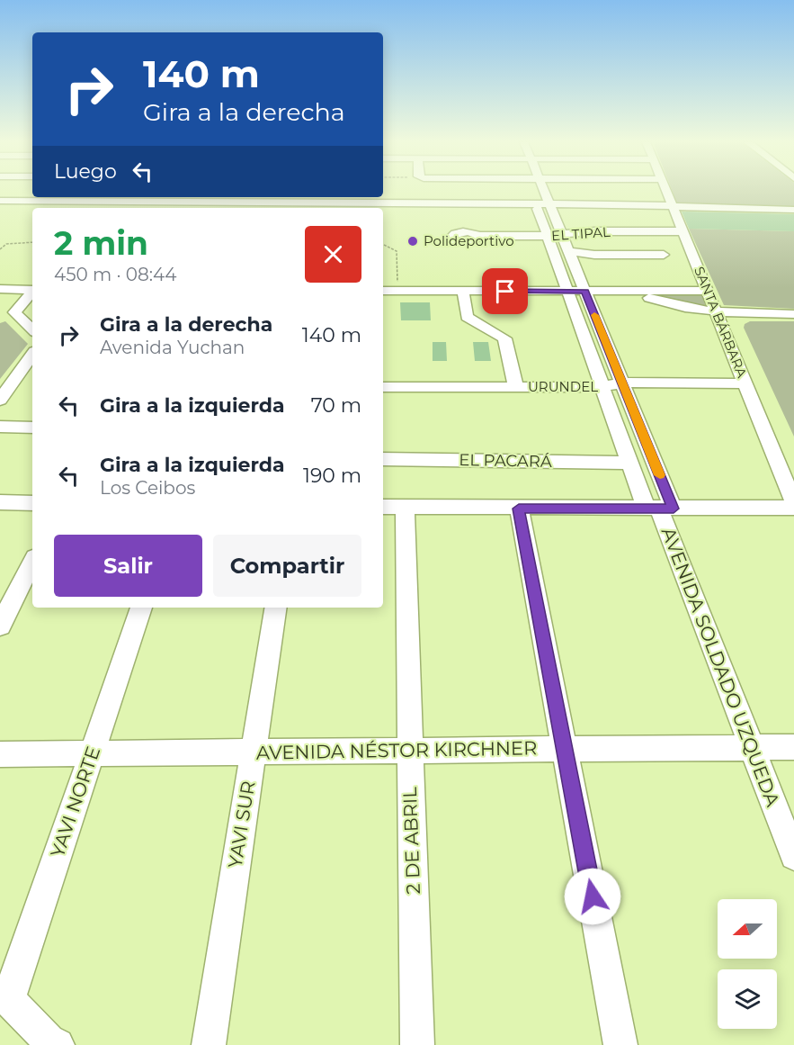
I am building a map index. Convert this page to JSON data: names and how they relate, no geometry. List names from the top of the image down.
{
  "streets": {
    "street": [
      "EL TIPAL",
      "SANTA BÁRBARA",
      "URUNDEL",
      "EL PACARÁ",
      "AVENIDA SOLDADO UZQUEDA",
      "AVENIDA NÉSTOR KIRCHNER",
      "YAVI NORTE",
      "YAVI SUR",
      "2 DE ABRIL"
    ]
  },
  "crossings": [
    ["EL TIPAL", "SANTA BÁRBARA"],
    ["EL TIPAL", "AVENIDA SOLDADO UZQUEDA"],
    ["SANTA BÁRBARA", "URUNDEL"],
    ["URUNDEL", "AVENIDA SOLDADO UZQUEDA"],
    ["EL PACARÁ", "AVENIDA SOLDADO UZQUEDA"],
    ["AVENIDA SOLDADO UZQUEDA", "AVENIDA NÉSTOR KIRCHNER"],
    ["AVENIDA NÉSTOR KIRCHNER", "YAVI NORTE"],
    ["AVENIDA NÉSTOR KIRCHNER", "YAVI SUR"],
    ["AVENIDA NÉSTOR KIRCHNER", "2 DE ABRIL"]
  ],
  "places": ["Polideportivo"],
  "north": "left",
  "page": {
    "turn": ["140 m", "Gira a la derecha"],
    "then": "Luego",
    "heading": ["2 min", "450 m · 08:44"],
    "list": [
      {
        "name": "Gira a la derecha",
        "note": "Avenida Yuchan",
        "value": "140 m"
      },
      {
        "name": "Gira a la izquierda",
        "value": "70 m"
      },
      {
        "name": "Gira a la izquierda",
        "note": "Los Ceibos",
        "value": "190 m"
      }
    ],
    "buttons": ["Salir", "Compartir"]
  }
}
